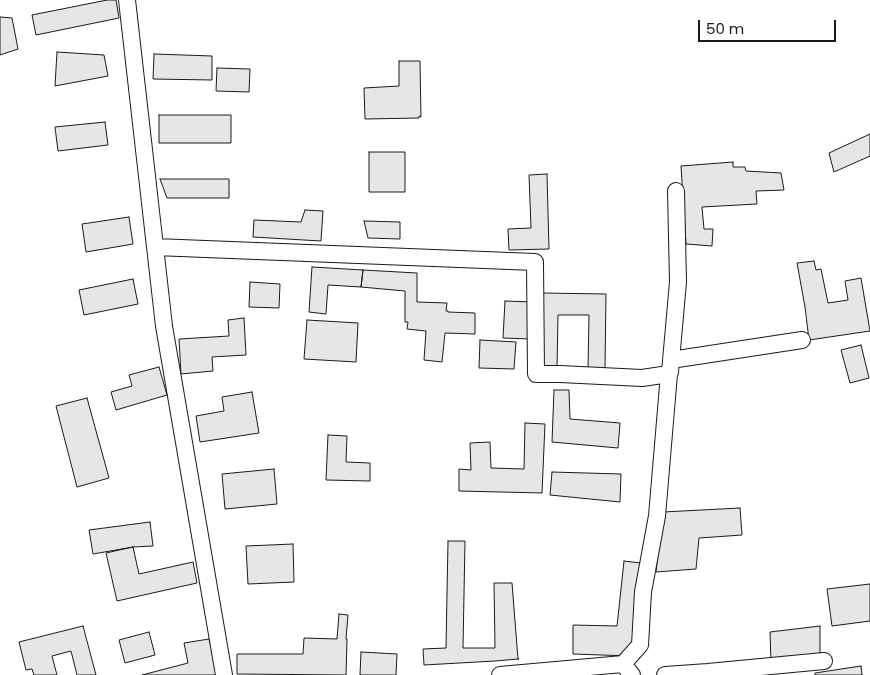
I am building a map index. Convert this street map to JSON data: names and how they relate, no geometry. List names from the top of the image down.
{
  "scale_bar": "50 m"
}
